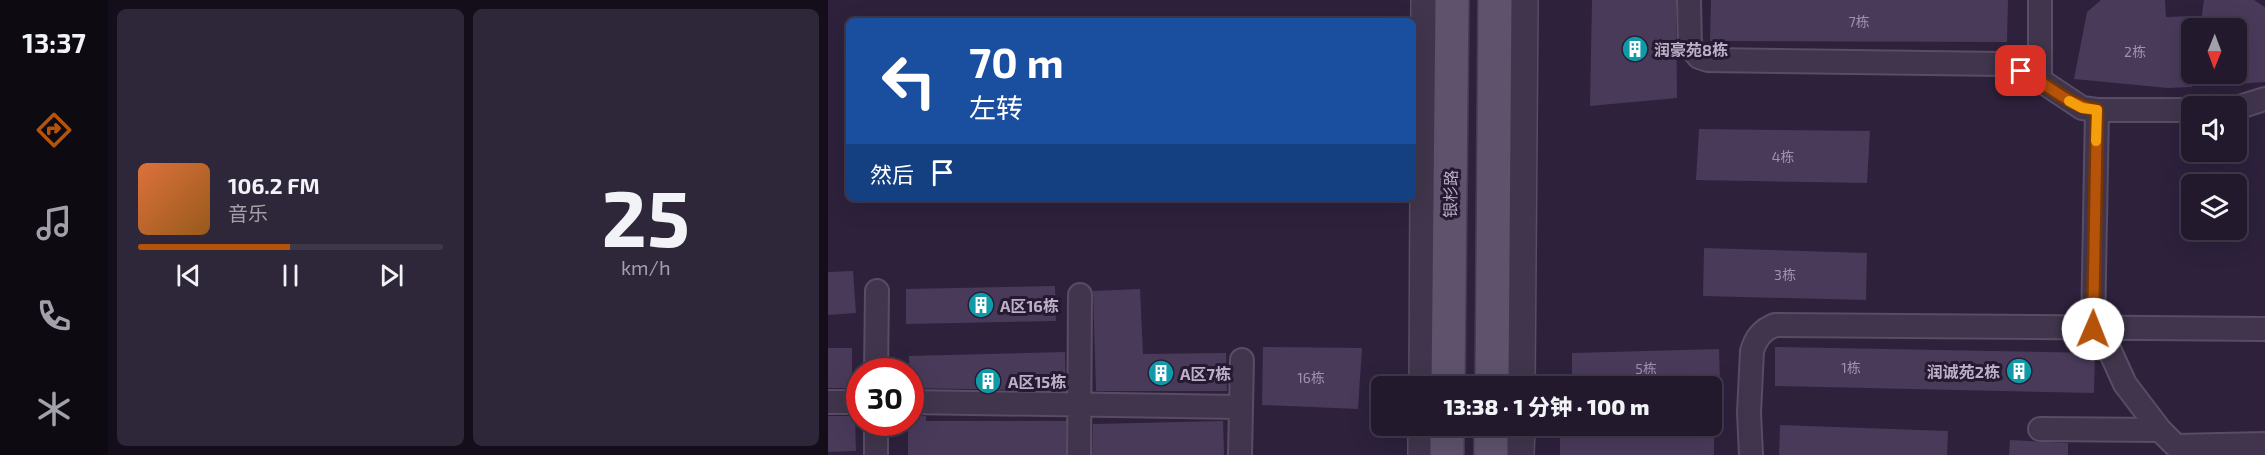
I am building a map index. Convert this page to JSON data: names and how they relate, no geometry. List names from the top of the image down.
{
  "streets": {
    "main road": ["银杉路"]
  },
  "places": {
    "building": [
      "润豪苑8栋",
      "A区16栋",
      "润诚苑2栋",
      "A区7栋",
      "A区15栋"
    ]
  },
  "house_numbers": [
    "7栋",
    "2栋",
    "4栋",
    "3栋",
    "1栋",
    "5栋",
    "16栋"
  ],
  "north": "bottom",
  "page": {
    "tabs": "13:37",
    "tile": ["25", "km/h"],
    "turn": ["70 m", "左转"],
    "then": "然后",
    "song": ["106.2 FM", "音乐"],
    "limit": "30",
    "trip": "13:38 · 1 分钟 · 100 m"
  }
}
